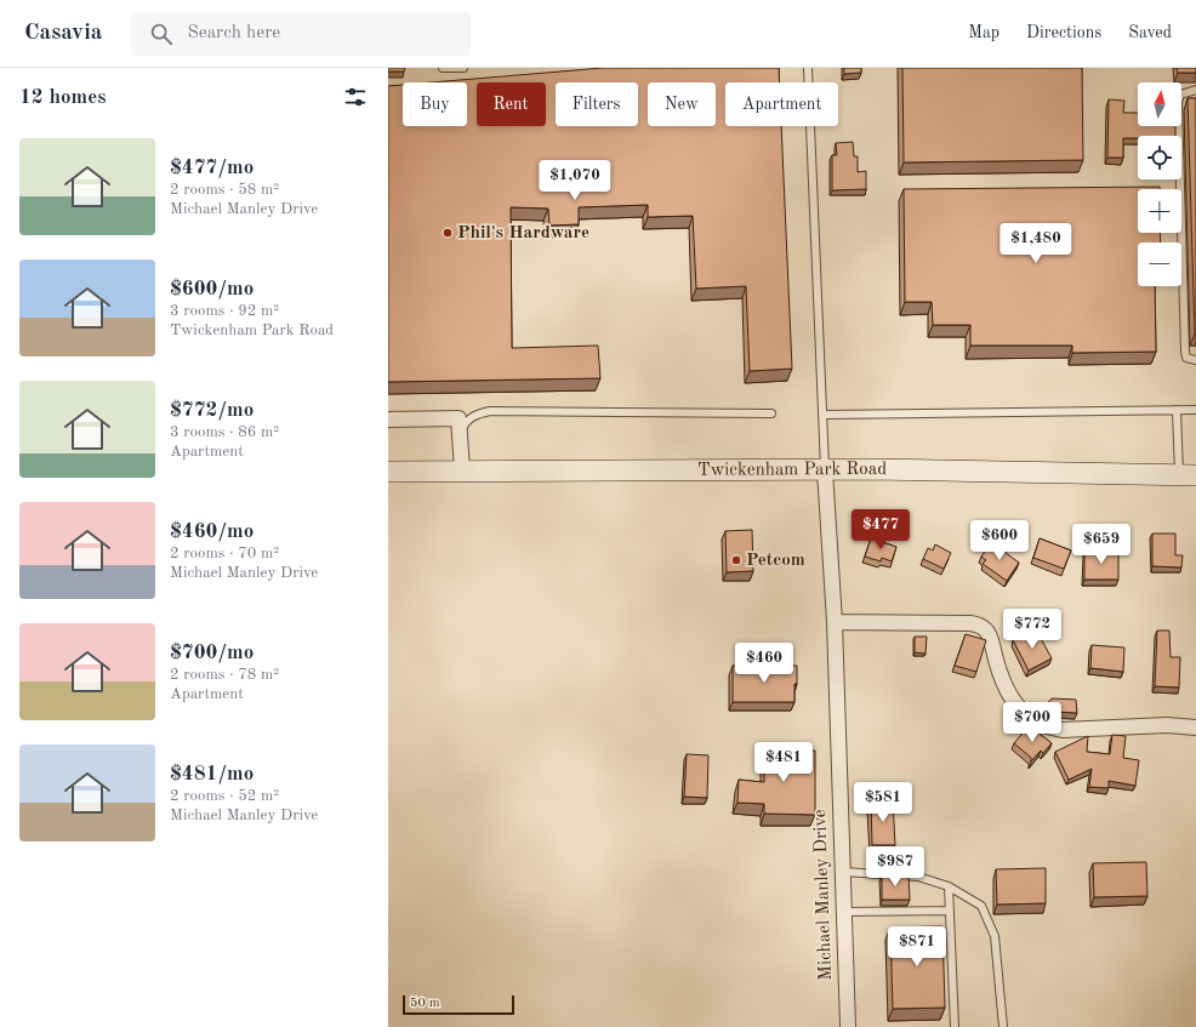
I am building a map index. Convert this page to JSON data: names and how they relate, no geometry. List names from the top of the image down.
{
  "streets": {
    "main road": ["Twickenham Park Road"],
    "street": ["Michael Manley Drive"]
  },
  "crossings": [
    ["Twickenham Park Road", "Michael Manley Drive"]
  ],
  "places": ["Phil's Hardware", "Petcom"],
  "scale_bar": "50 m",
  "north": "top",
  "page": {
    "header": "Casavia",
    "search": "Search here",
    "nav": ["Map", "Directions", "Saved"],
    "heading": "12 homes",
    "map_buttons": ["+", "−"],
    "chip": [
      "Buy",
      "Rent",
      "Filters",
      "New",
      "Apartment"
    ],
    "list": [
      {
        "name": "$477/mo",
        "note": "2 rooms · 58 m² · Michael Manley Drive"
      },
      {
        "name": "$600/mo",
        "note": "3 rooms · 92 m² · Twickenham Park Road"
      },
      {
        "name": "$772/mo",
        "note": "3 rooms · 86 m² · Apartment"
      },
      {
        "name": "$460/mo",
        "note": "2 rooms · 70 m² · Michael Manley Drive"
      },
      {
        "name": "$700/mo",
        "note": "2 rooms · 78 m² · Apartment"
      },
      {
        "name": "$481/mo",
        "note": "2 rooms · 52 m² · Michael Manley Drive"
      }
    ],
    "price": [
      "$1,070",
      "$1,480",
      "$477",
      "$600",
      "$659",
      "$772",
      "$460",
      "$700",
      "$481",
      "$581",
      "$987",
      "$871"
    ],
    "scale": "50 m"
  }
}
